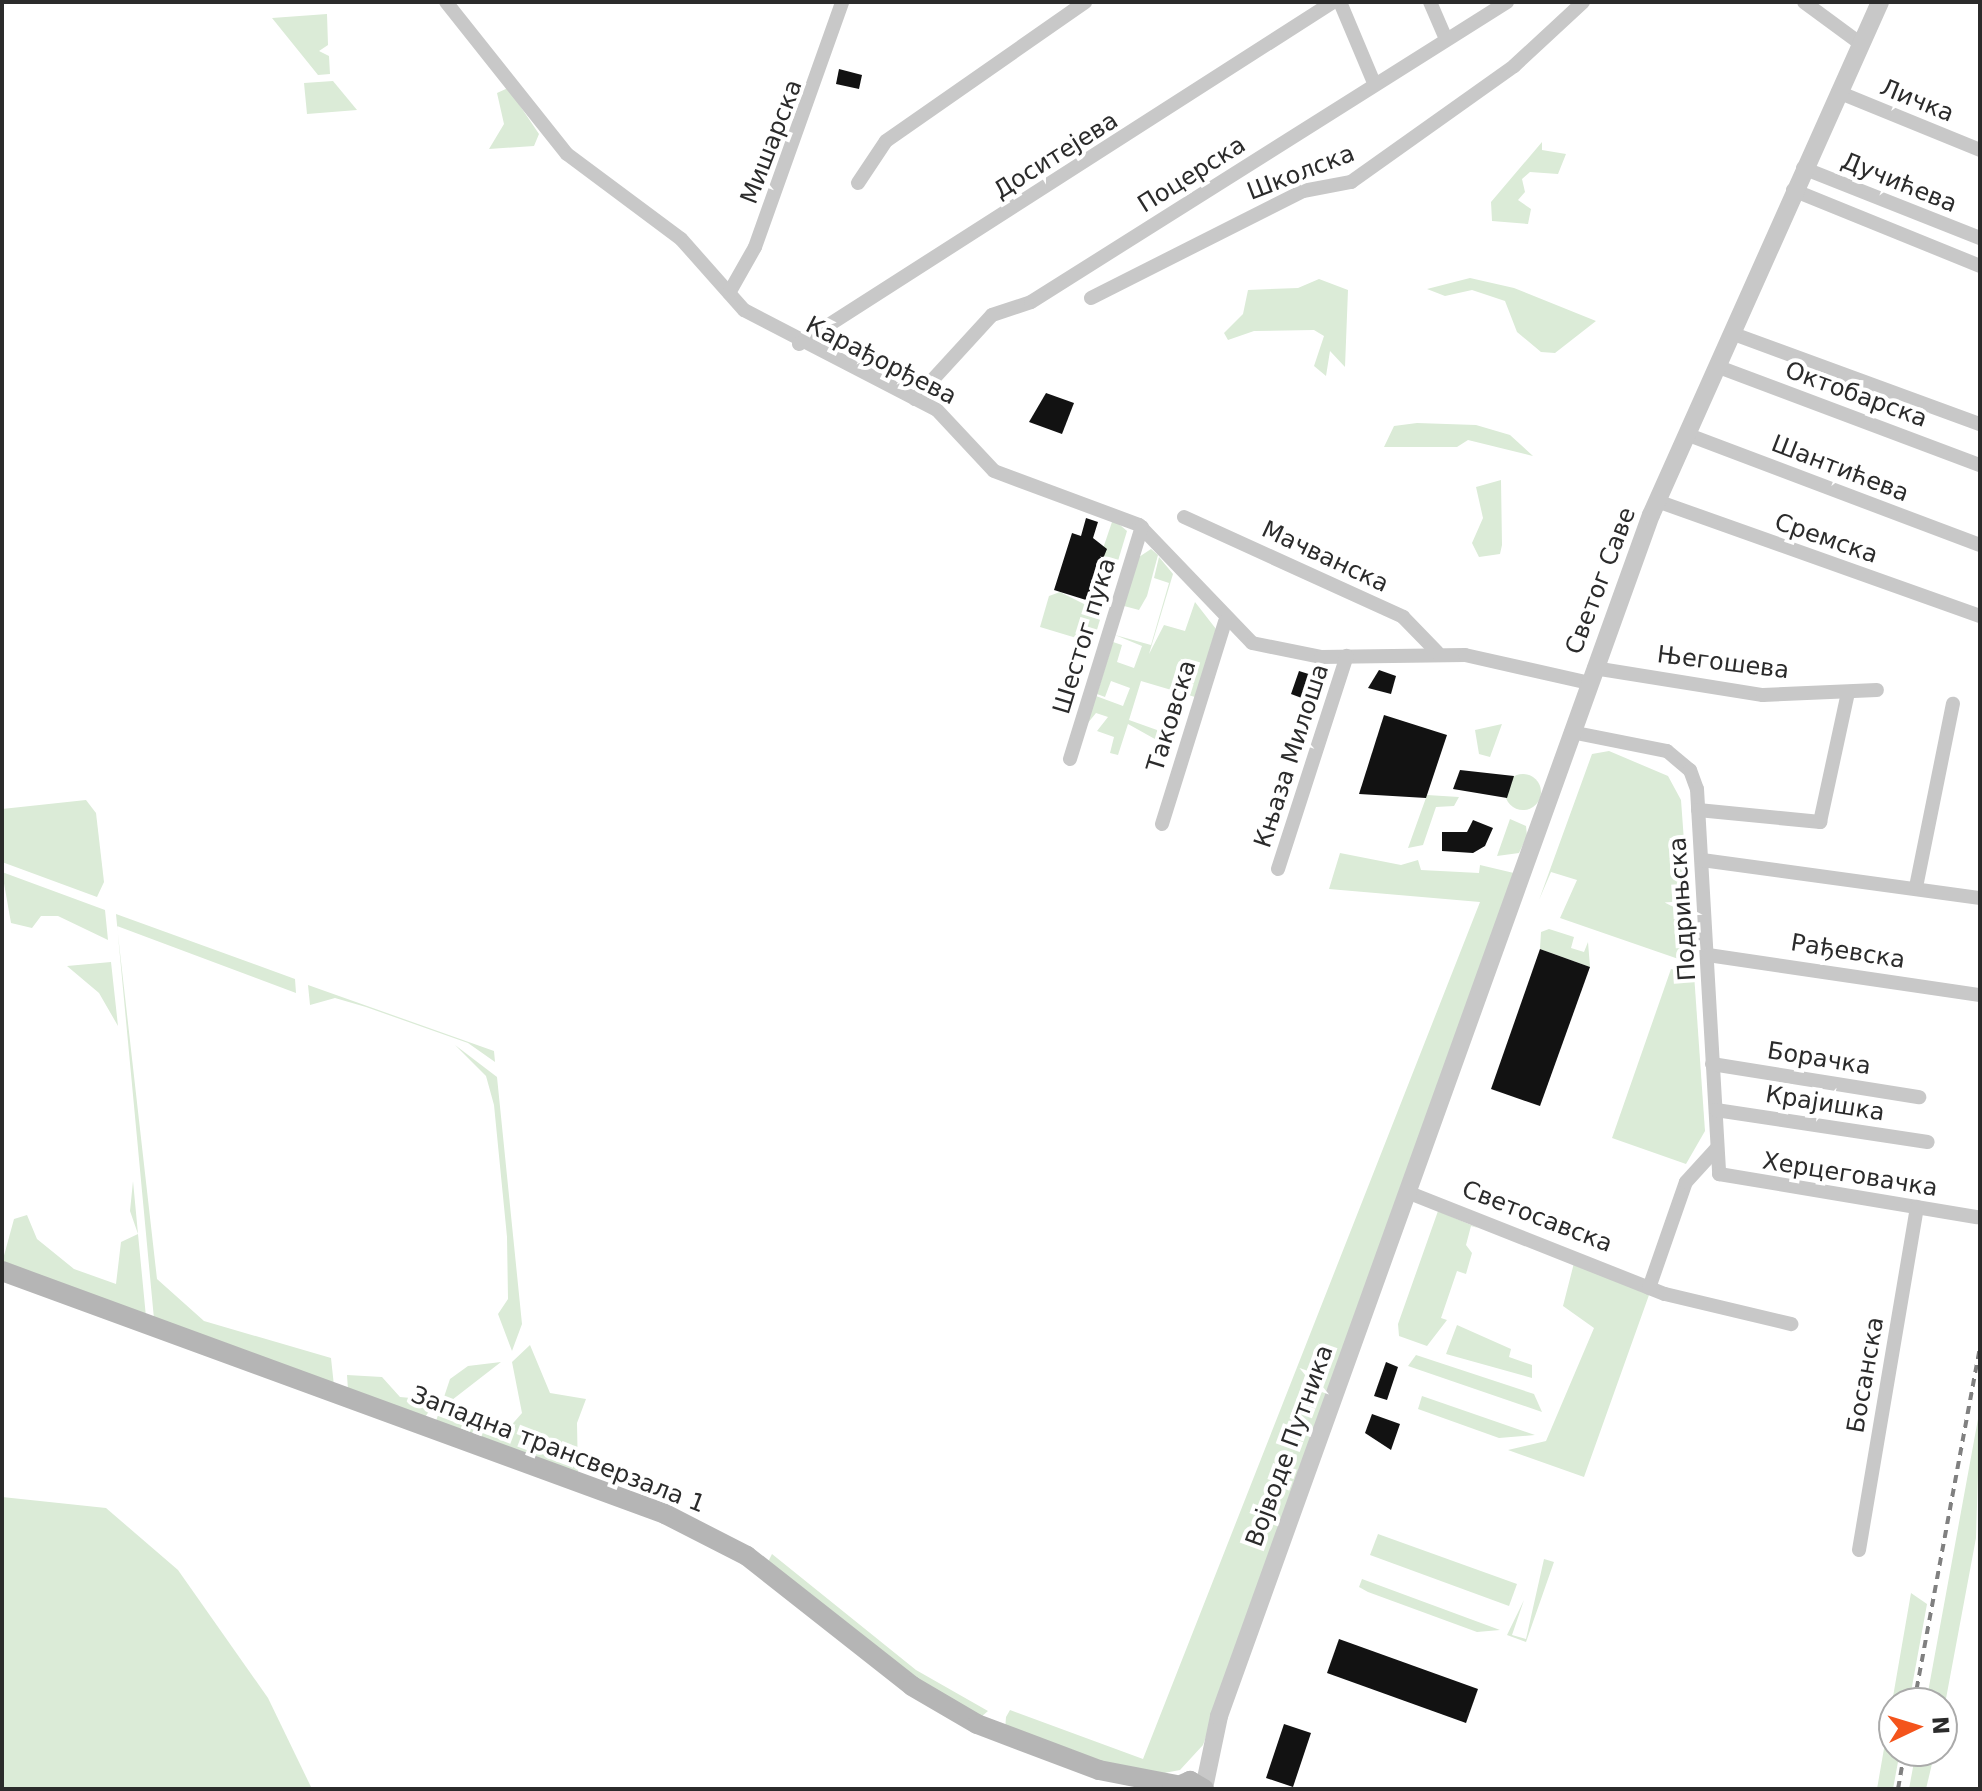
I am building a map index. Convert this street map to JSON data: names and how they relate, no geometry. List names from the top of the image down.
{
  "streets": {
    "main road": ["Западна трансверзала 1"],
    "street": [
      "Личка",
      "Мишарска",
      "Доситејева",
      "Школска",
      "Поцерска",
      "Дучићева",
      "Карађорђева",
      "Октобарска",
      "Шантићева",
      "Сремска",
      "Мачванска",
      "Светог Саве",
      "Шестог пука",
      "Његошева",
      "Таковска",
      "Књаза Милоша",
      "Подрињска",
      "Рађевска",
      "Борачка",
      "Крајишка",
      "Херцеговачка",
      "Светосавска",
      "Босанска",
      "Војводе Путника"
    ]
  },
  "crossings": [
    ["Личка", "Светог Саве"],
    ["Мишарска", "Карађорђева"],
    ["Доситејева", "Карађорђева"],
    ["Поцерска", "Карађорђева"],
    ["Дучићева", "Светог Саве"],
    ["Карађорђева", "Мачванска"],
    ["Карађорђева", "Светог Саве"],
    ["Карађорђева", "Шестог пука"],
    ["Карађорђева", "Његошева"],
    ["Карађорђева", "Таковска"],
    ["Карађорђева", "Књаза Милоша"],
    ["Октобарска", "Светог Саве"],
    ["Шантићева", "Светог Саве"],
    ["Сремска", "Светог Саве"],
    ["Светог Саве", "Његошева"],
    ["Светог Саве", "Подрињска"],
    ["Светог Саве", "Светосавска"],
    ["Светог Саве", "Војводе Путника"],
    ["Подрињска", "Рађевска"],
    ["Подрињска", "Борачка"],
    ["Подрињска", "Крајишка"],
    ["Подрињска", "Херцеговачка"],
    ["Херцеговачка", "Босанска"],
    ["Светосавска", "Војводе Путника"],
    ["Војводе Путника", "Западна трансверзала 1"]
  ],
  "north": "right"
}
